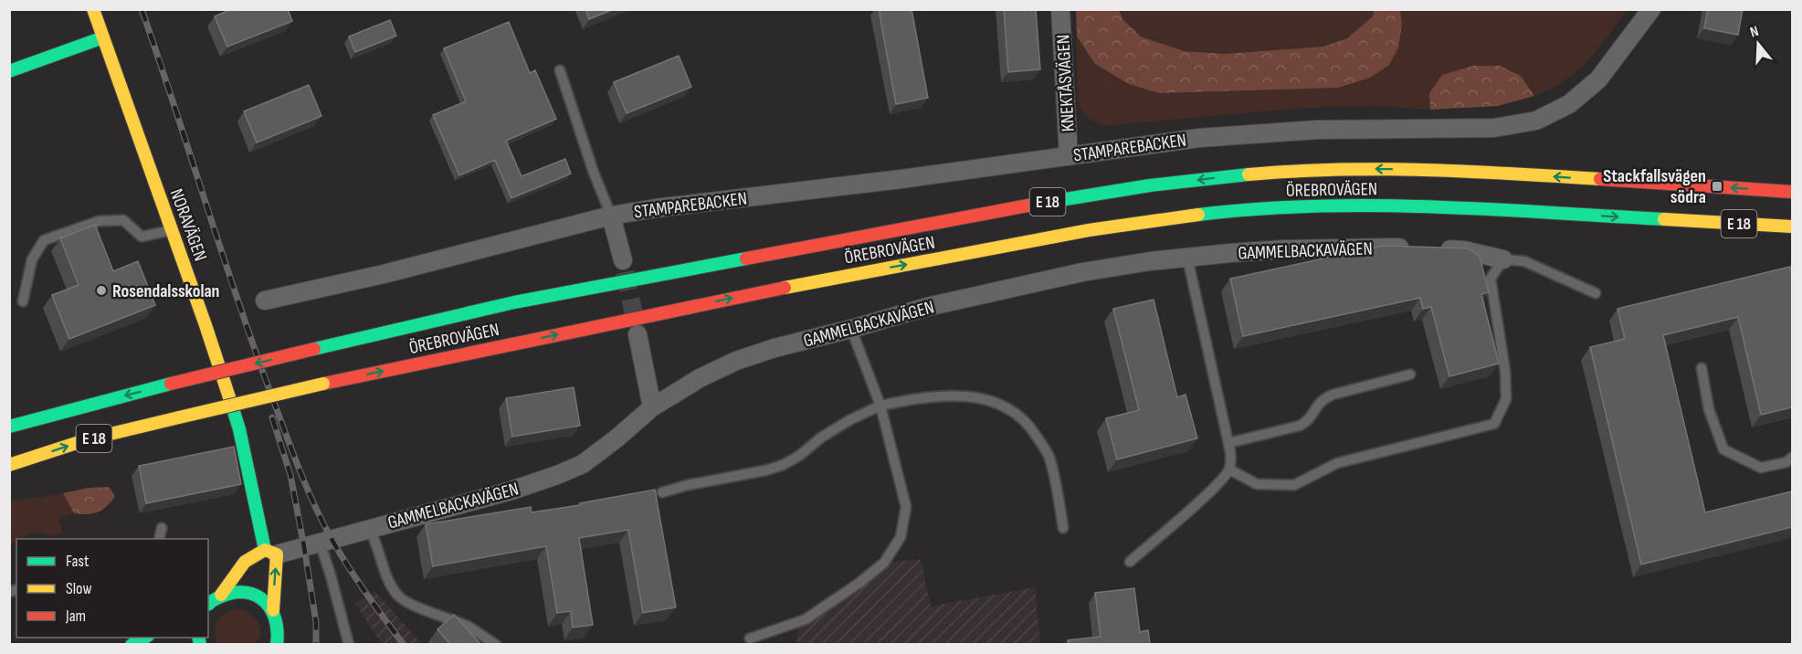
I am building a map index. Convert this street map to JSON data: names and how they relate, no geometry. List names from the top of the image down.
{
  "streets": {
    "main road": ["ÖREBROVÄGEN", "E 18", "NORAVÄGEN"],
    "street": ["KNEKTÅSVÄGEN", "STAMPAREBACKEN", "GAMMELBACKAVÄGEN"]
  },
  "crossings": [
    ["KNEKTÅSVÄGEN", "STAMPAREBACKEN"],
    ["NORAVÄGEN", "GAMMELBACKAVÄGEN"]
  ],
  "places": {
    "transit": ["Stackfallsvägen södra"],
    "other": ["Rosendalsskolan"]
  },
  "legend": ["Fast", "Slow", "Jam"],
  "north": "top"
}
